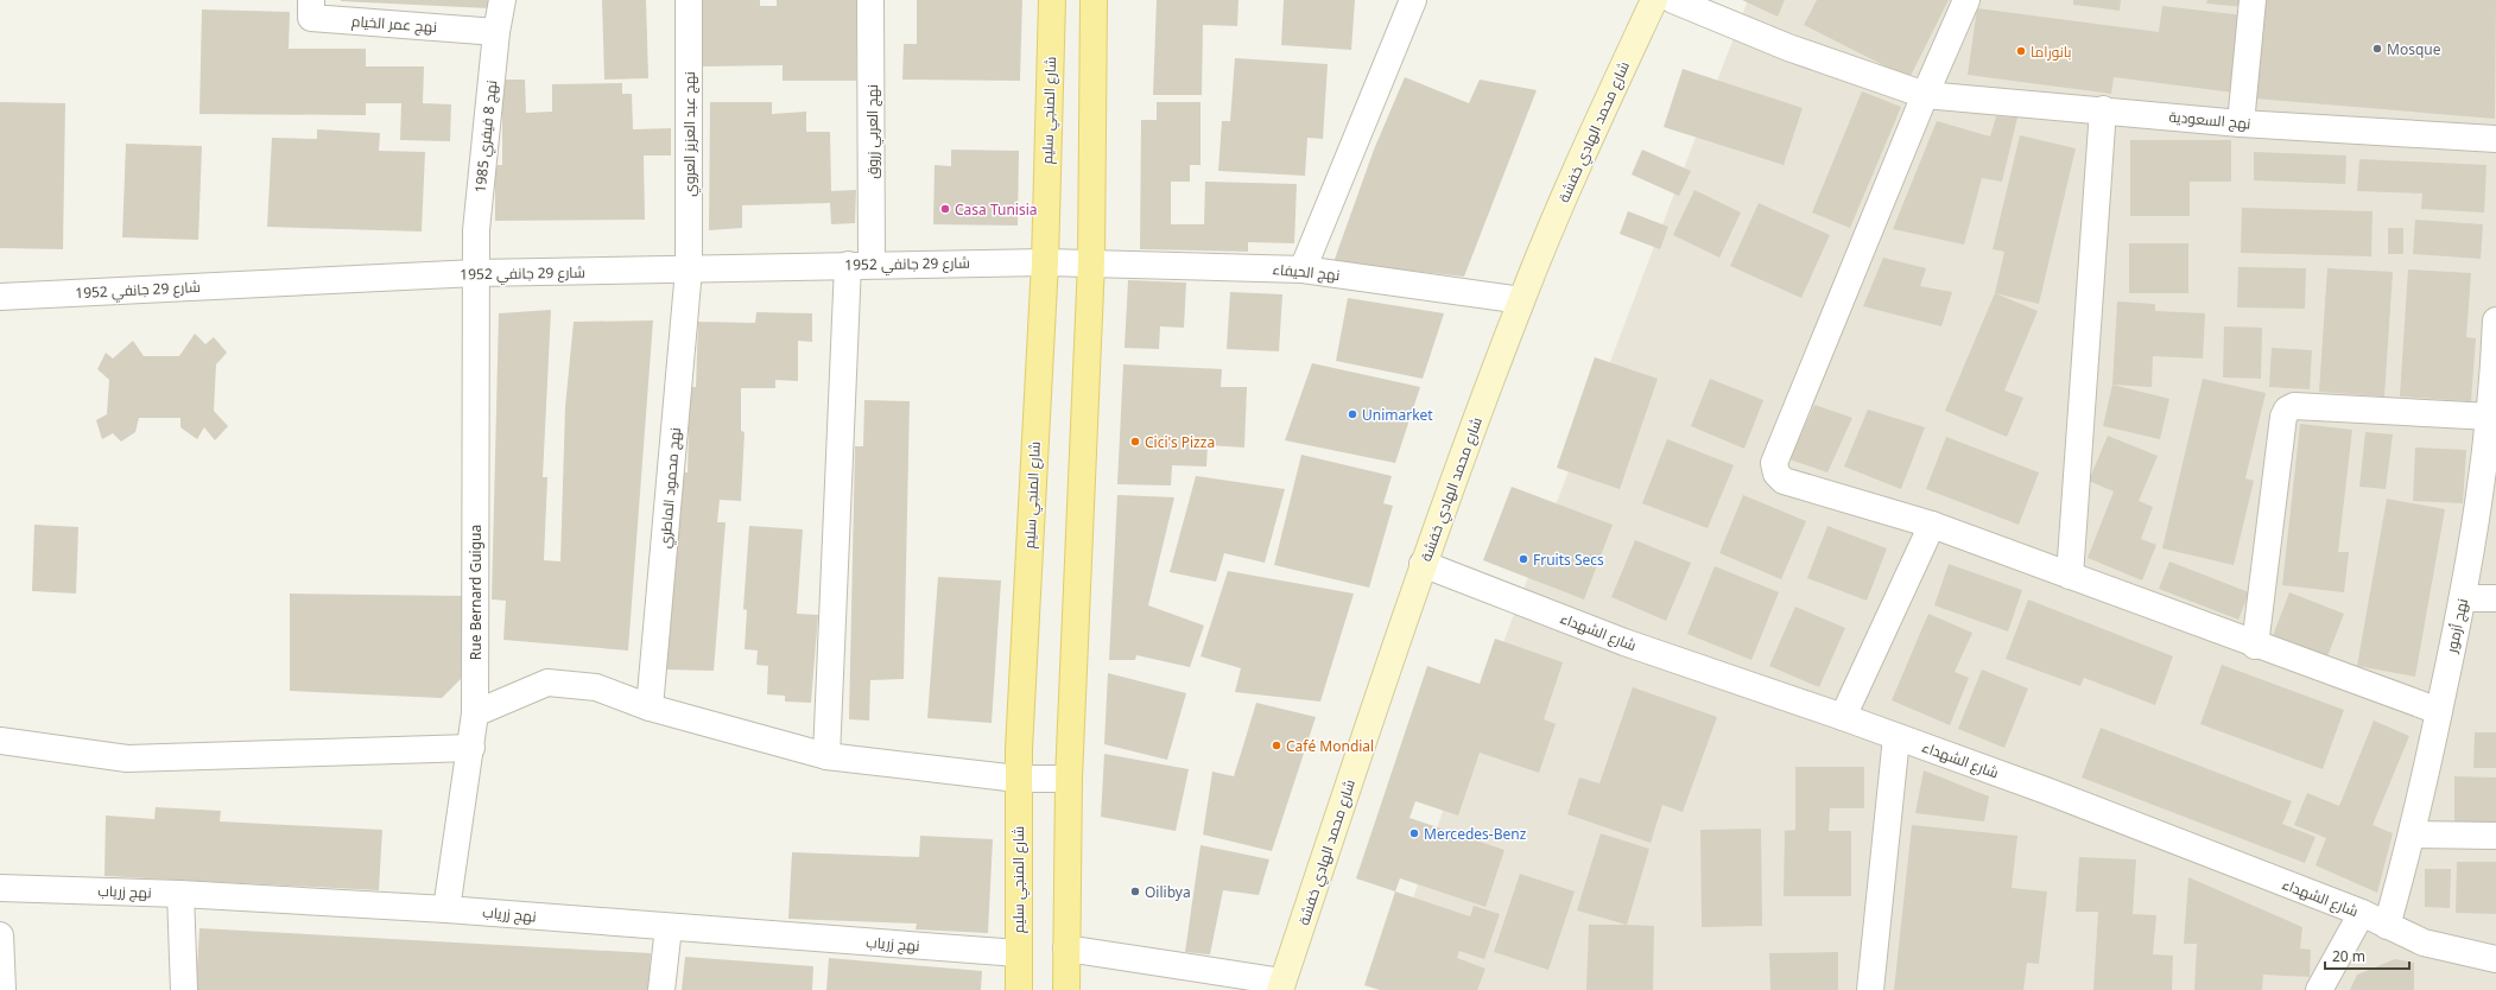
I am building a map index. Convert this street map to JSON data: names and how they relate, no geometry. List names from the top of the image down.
{
  "streets": {
    "main road": ["شارع المنجي سليم", "شارع محمد الهادي خفشة"],
    "street": [
      "نهج عمر الخيام",
      "نهج السعودية",
      "نهج العربي زروق",
      "نهج عبد العزيز العروي",
      "نهج 8 فيفري 1985",
      "شارع 29 جانفي 1952",
      "نهج الحيفاء",
      "نهج محمود الماطري",
      "Rue Bernard Guigua",
      "نهج أزمور",
      "شارع الشهداء",
      "نهج زرياب"
    ]
  },
  "crossings": [
    ["نهج عمر الخيام", "نهج 8 فيفري 1985"],
    ["شارع المنجي سليم", "شارع 29 جانفي 1952"],
    ["شارع المنجي سليم", "نهج زرياب"],
    ["نهج العربي زروق", "شارع 29 جانفي 1952"],
    ["شارع محمد الهادي خفشة", "نهج الحيفاء"],
    ["شارع محمد الهادي خفشة", "شارع الشهداء"],
    ["نهج عبد العزيز العروي", "شارع 29 جانفي 1952"],
    ["نهج عبد العزيز العروي", "نهج محمود الماطري"],
    ["نهج 8 فيفري 1985", "شارع 29 جانفي 1952"],
    ["نهج 8 فيفري 1985", "Rue Bernard Guigua"],
    ["شارع 29 جانفي 1952", "نهج الحيفاء"],
    ["شارع 29 جانفي 1952", "نهج محمود الماطري"],
    ["شارع 29 جانفي 1952", "Rue Bernard Guigua"],
    ["Rue Bernard Guigua", "نهج زرياب"],
    ["نهج أزمور", "شارع الشهداء"]
  ],
  "places": [
    "Mosque",
    "بانوراما",
    "Casa Tunisia",
    "Unimarket",
    "Cici's Pizza",
    "Fruits Secs",
    "Café Mondial",
    "Mercedes-Benz",
    "Oilibya"
  ],
  "scale_bar": "20 m"
}
